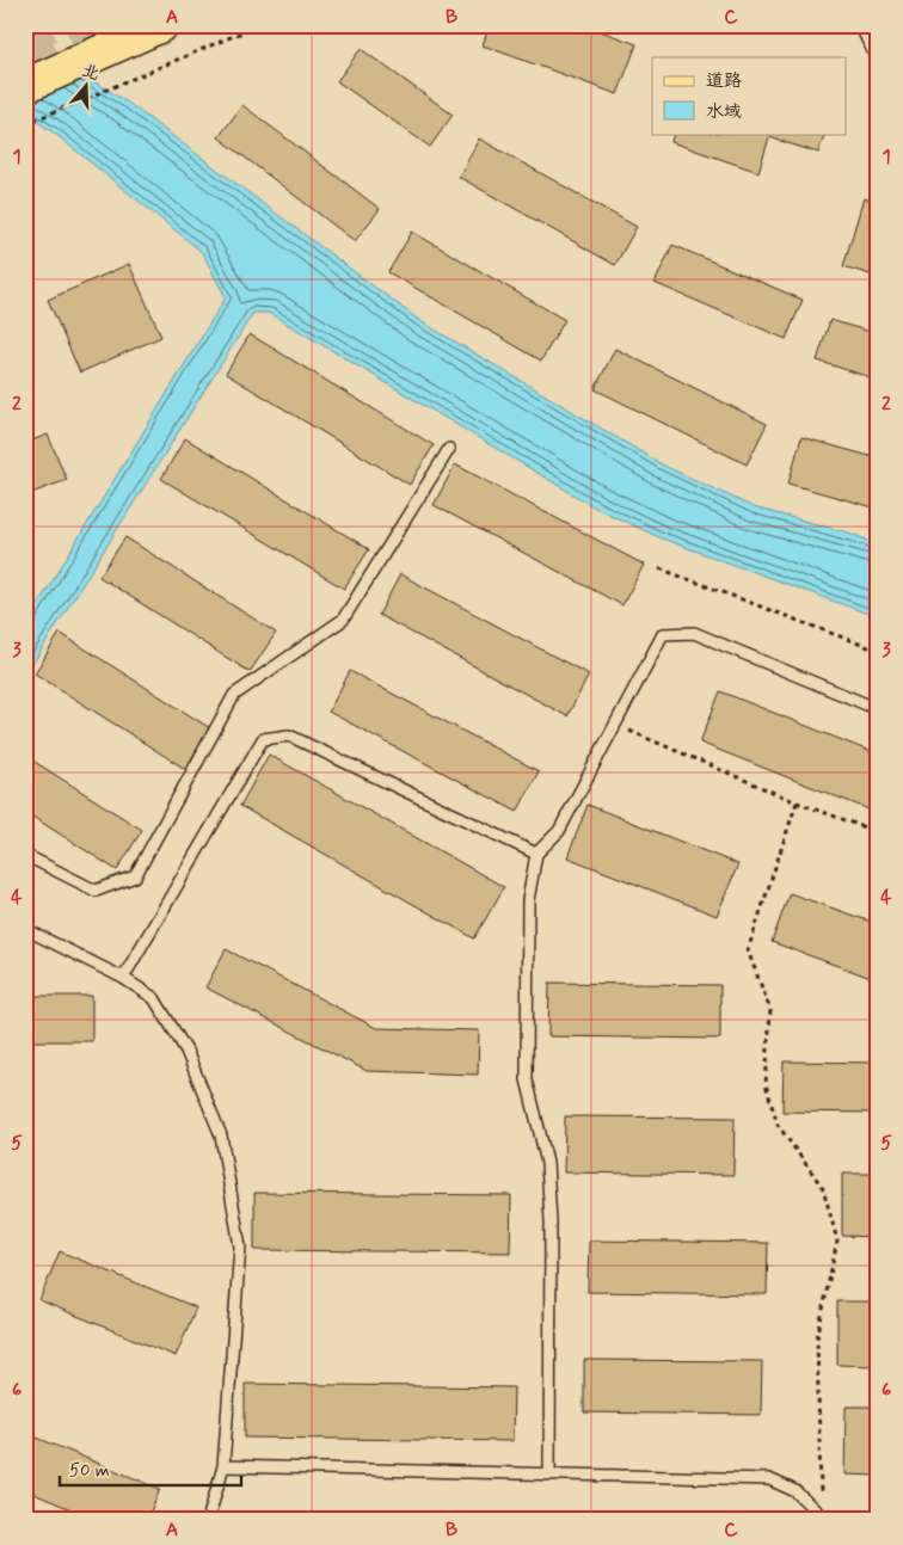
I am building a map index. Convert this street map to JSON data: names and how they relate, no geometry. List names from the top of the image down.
{
  "legend": ["道路", "水域"],
  "scale_bar": "50 m",
  "north": "top",
  "grid": {
    "columns": ["A", "B", "C"],
    "rows": [
      "1",
      "2",
      "3",
      "4",
      "5",
      "6"
    ]
  }
}
